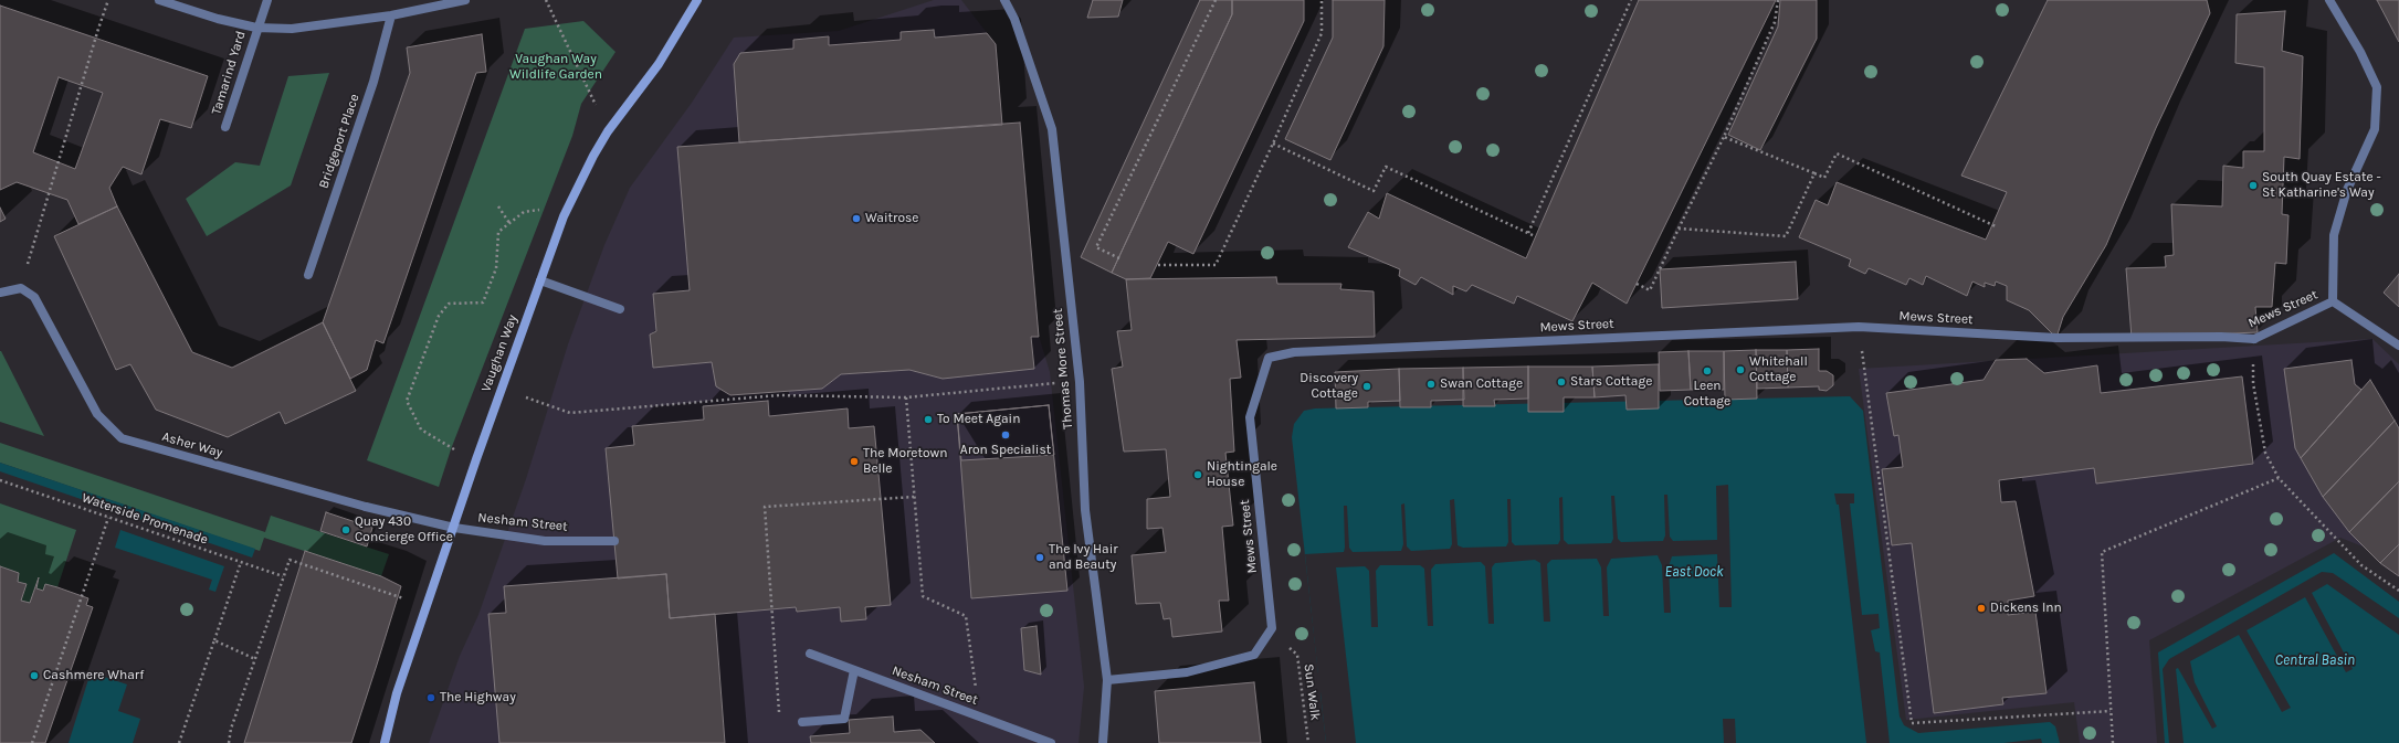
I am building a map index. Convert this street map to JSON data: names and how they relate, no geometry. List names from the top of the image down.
{
  "streets": {
    "street": [
      "Tamarind Yard",
      "Bridgeport Place",
      "Mews Street",
      "Vaughan Way",
      "Thomas More Street",
      "Asher Way",
      "Nesham Street"
    ],
    "path": ["Waterside Promenade", "Sun Walk"]
  },
  "crossings": [
    ["Mews Street", "Sun Walk"],
    ["Vaughan Way", "Asher Way"],
    ["Vaughan Way", "Nesham Street"],
    ["Asher Way", "Nesham Street"]
  ],
  "water": ["East Dock", "Central Basin"],
  "parks": ["Vaughan Way Wildlife Garden"],
  "places": [
    "South Quay Estate - St Katharine's Way",
    "Waitrose",
    "Whitehall Cottage",
    "Leen Cottage",
    "Stars Cottage",
    "Swan Cottage",
    "Discovery Cottage",
    "To Meet Again",
    "Aron Specialist",
    "The Moretown Belle",
    "Nightingale House",
    "Quay 430 Concierge Office",
    "The Ivy Hair and Beauty",
    "Dickens Inn",
    "Cashmere Wharf",
    "The Highway"
  ]
}
